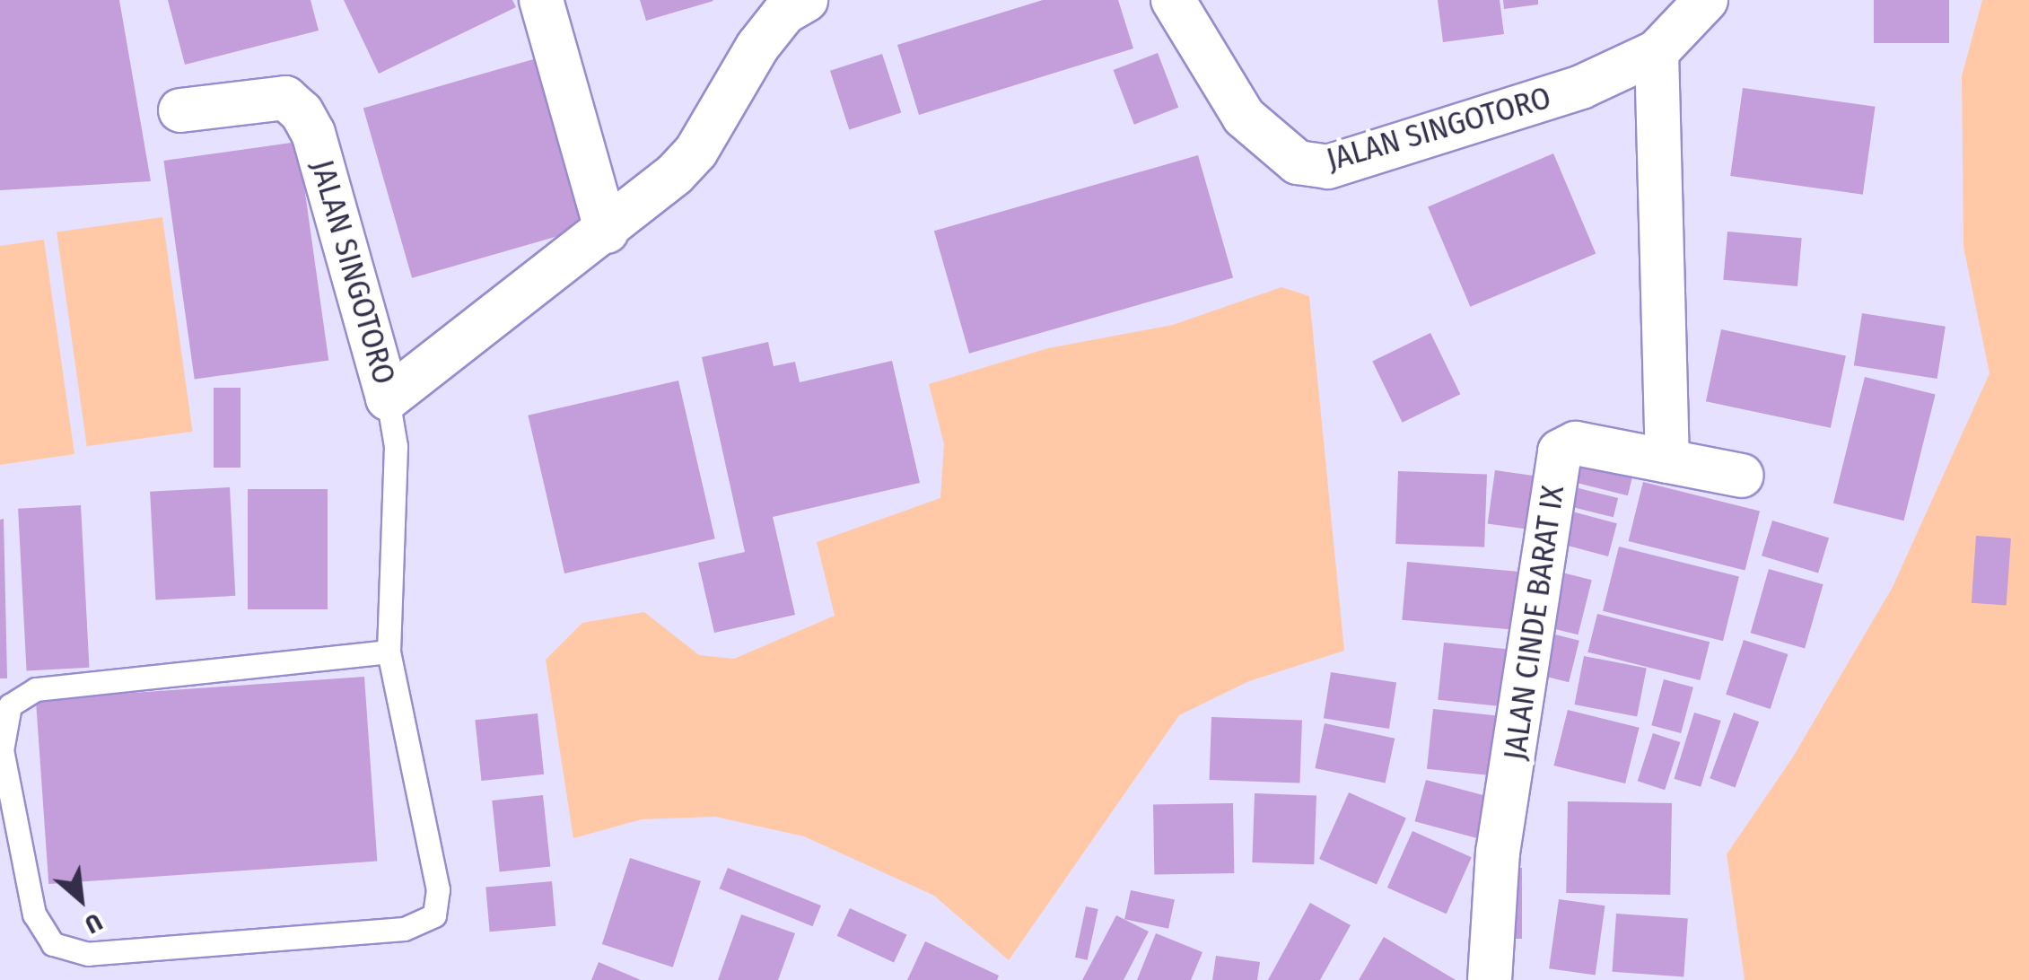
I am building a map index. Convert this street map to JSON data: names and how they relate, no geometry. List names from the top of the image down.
{
  "streets": {
    "street": ["JALAN SINGOTORO", "JALAN CINDE BARAT IX"]
  },
  "north": "bottom right"
}
